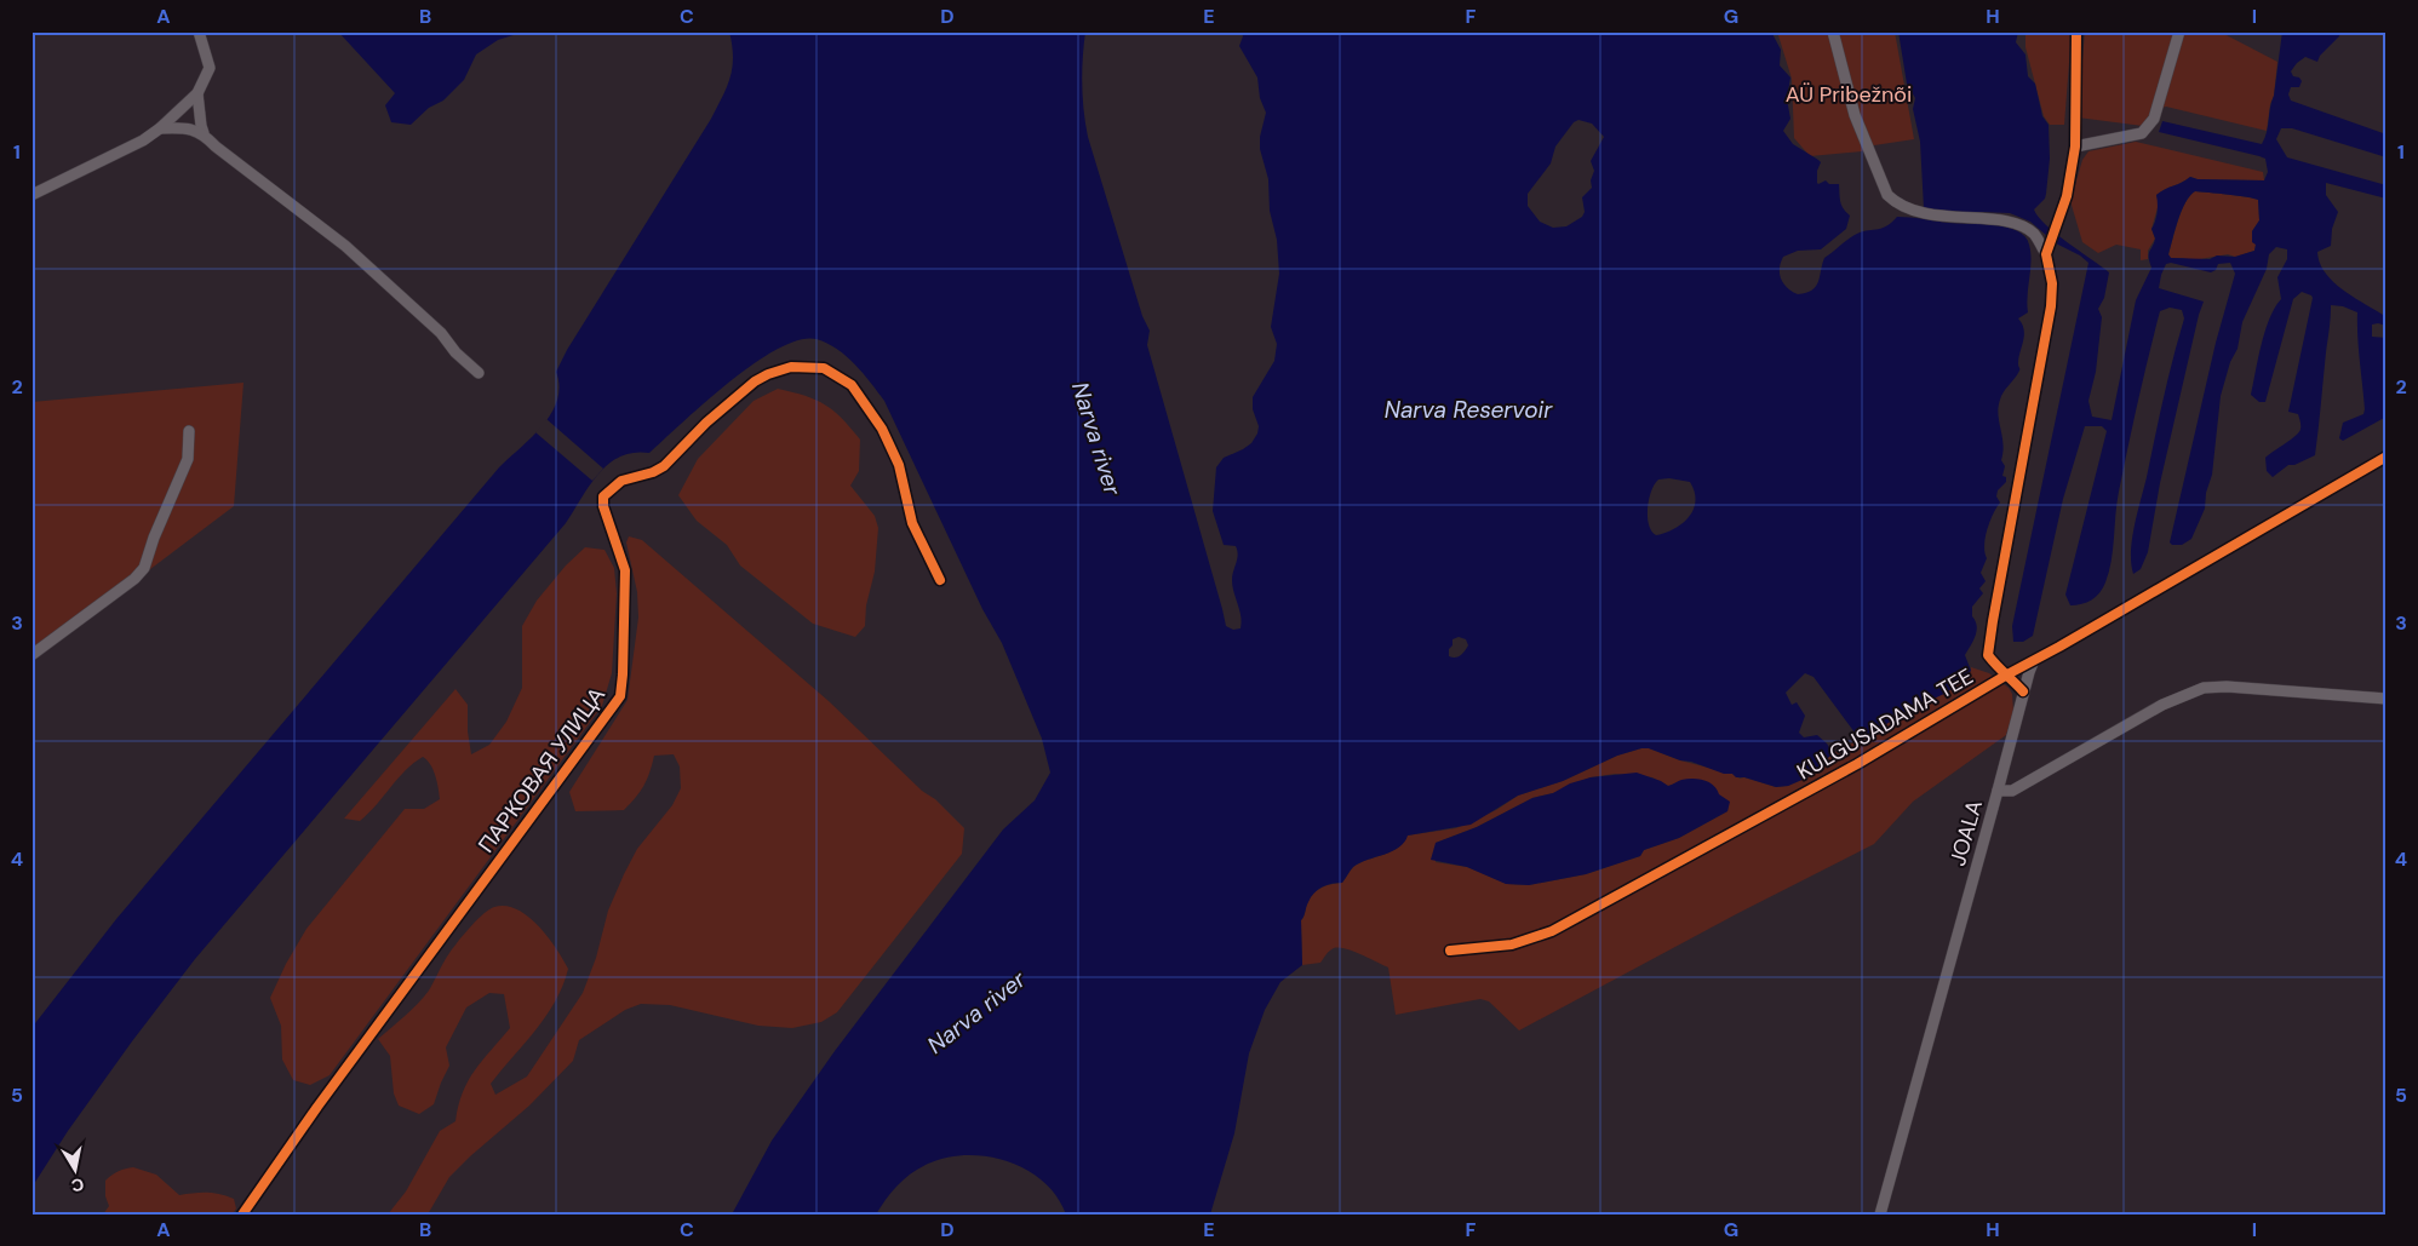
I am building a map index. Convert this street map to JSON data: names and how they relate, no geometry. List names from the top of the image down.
{
  "streets": {
    "street": ["KULGUSADAMA TEE", "ПАРКОВАЯ УЛИЦА", "JOALA"]
  },
  "water": ["Narva Reservoir", "Narva river"],
  "parks": ["AÜ Pribežnõi"],
  "north": "bottom",
  "grid": {
    "columns": [
      "A",
      "B",
      "C",
      "D",
      "E",
      "F",
      "G",
      "H",
      "I"
    ],
    "rows": [
      "1",
      "2",
      "3",
      "4",
      "5"
    ]
  }
}
